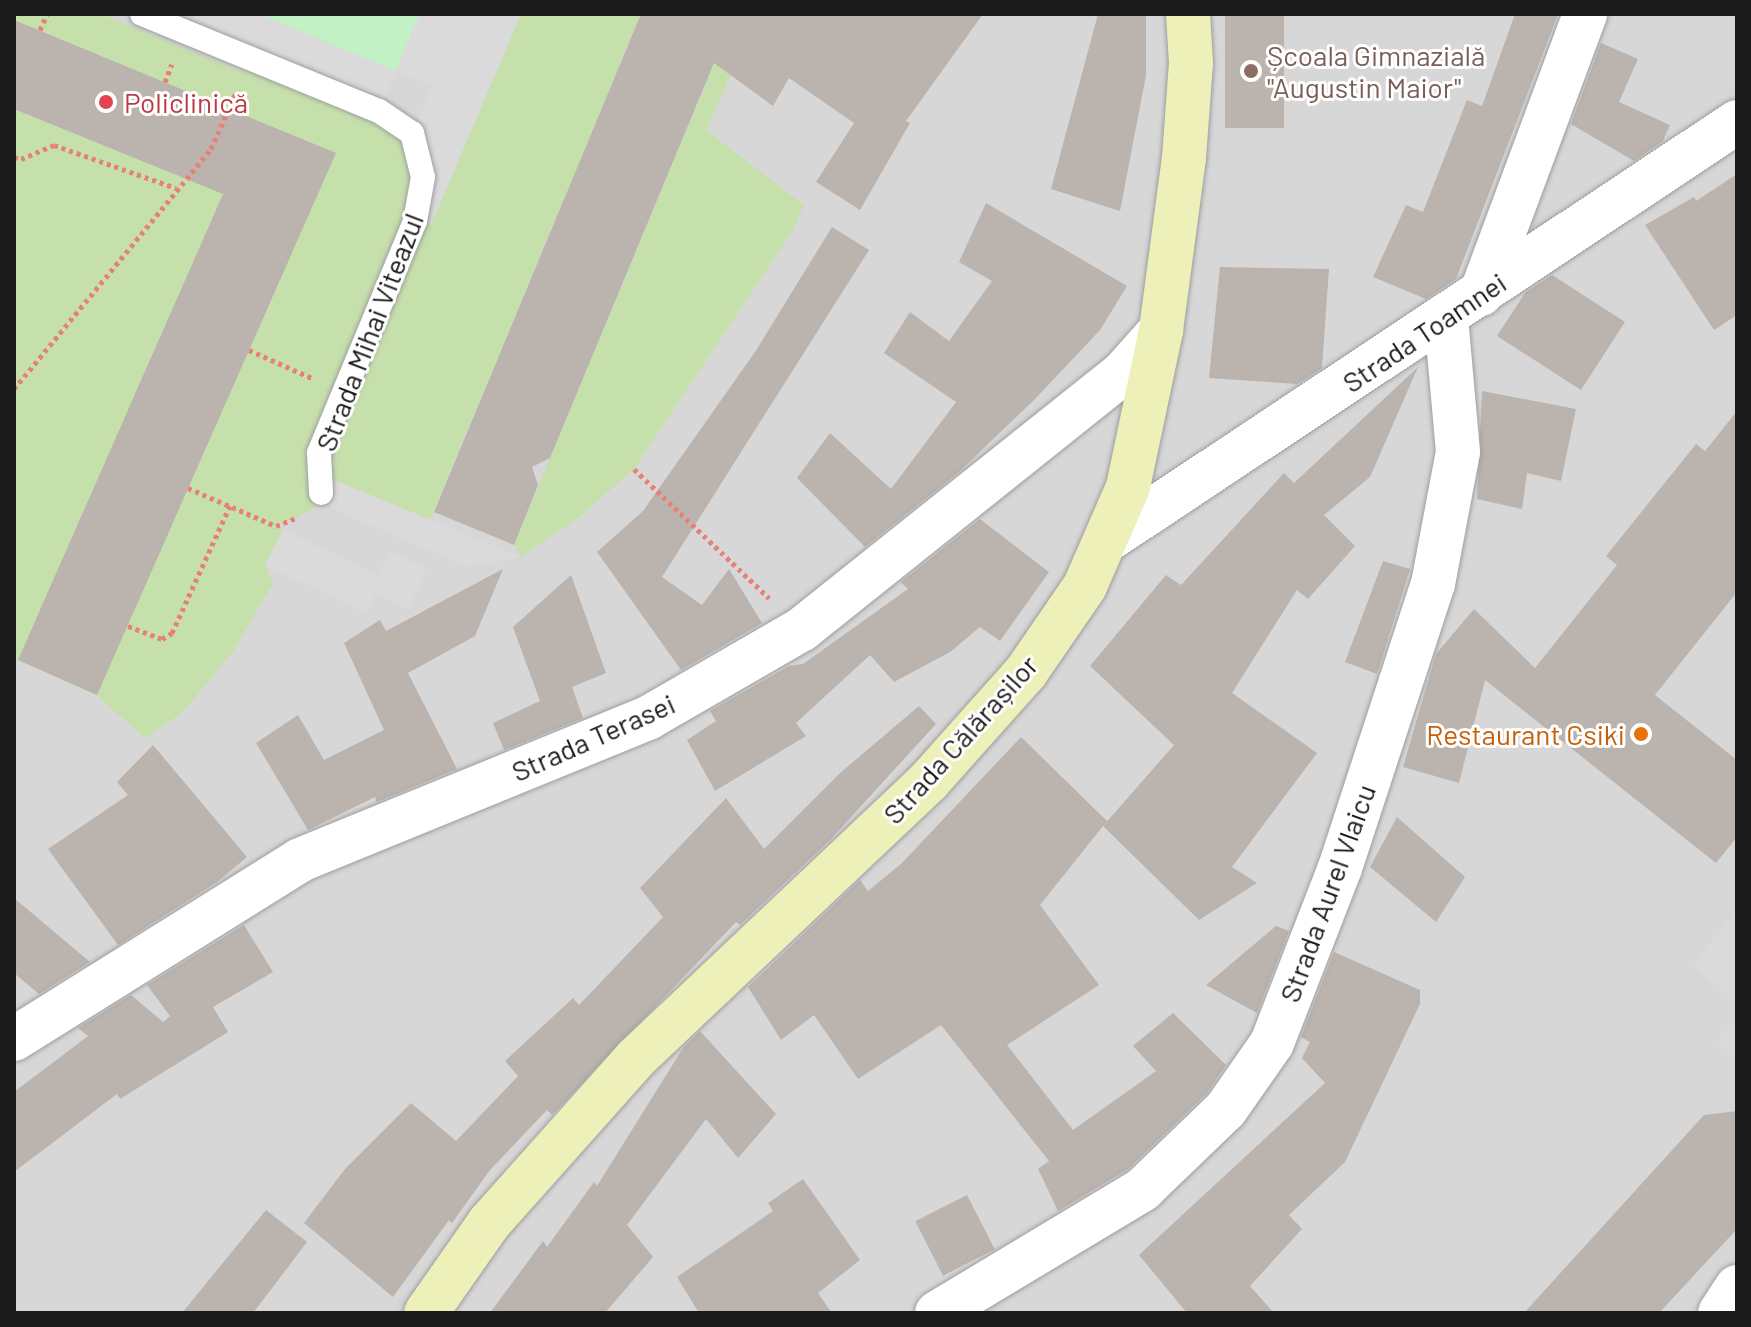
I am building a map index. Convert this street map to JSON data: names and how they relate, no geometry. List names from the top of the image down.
{
  "streets": {
    "main road": ["Strada Călărașilor"],
    "street": ["Strada Toamnei", "Strada Terasei", "Strada Aurel Vlaicu"],
    "lane": ["Strada Mihai Viteazul"]
  },
  "crossings": [
    ["Strada Toamnei", "Strada Călărașilor"],
    ["Strada Toamnei", "Strada Aurel Vlaicu"],
    ["Strada Terasei", "Strada Călărașilor"]
  ],
  "places": ["Școala Gimnazială \"Augustin Maior\"", "Policlinică", "Restaurant Csiki"]
}
